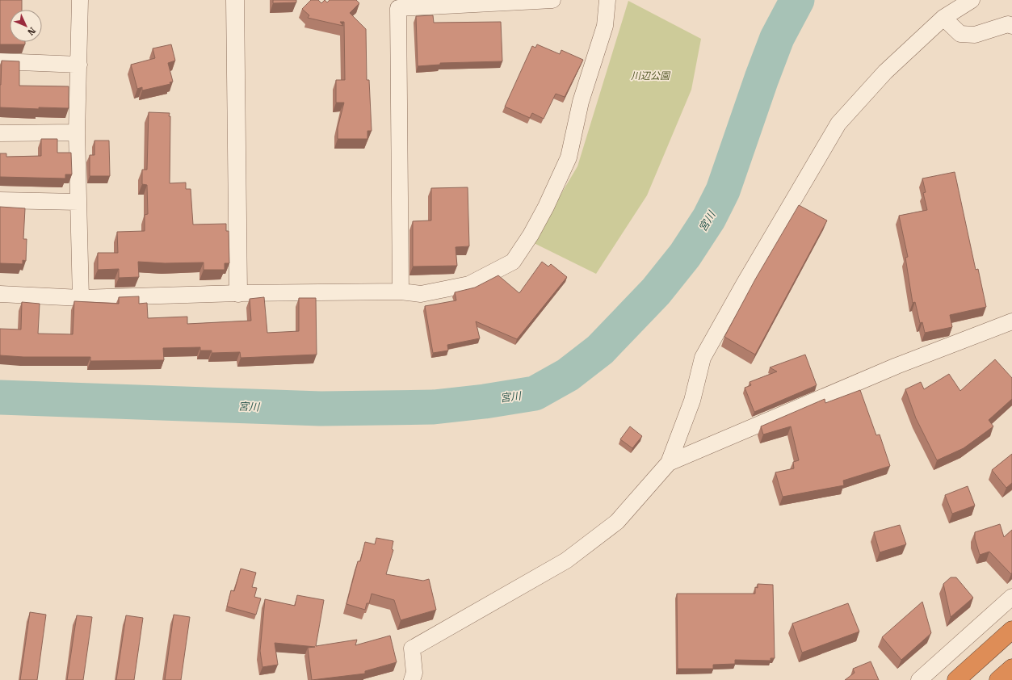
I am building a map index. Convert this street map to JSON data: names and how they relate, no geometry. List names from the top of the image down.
{
  "water": ["宮川"],
  "parks": ["川辺公園"],
  "north": "bottom right"
}
